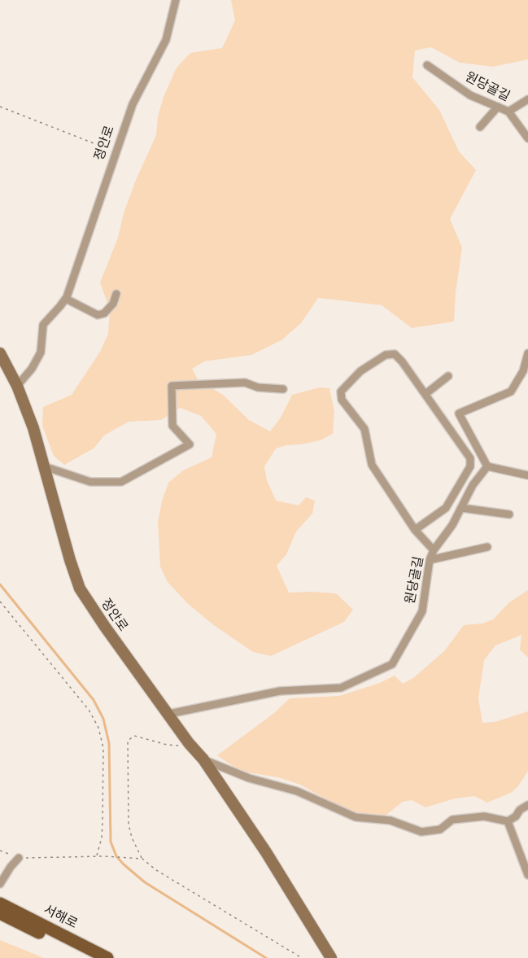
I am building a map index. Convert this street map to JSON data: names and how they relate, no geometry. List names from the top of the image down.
{
  "streets": {
    "main road": ["서해로"],
    "street": ["원당골길", "정안로"]
  },
  "crossings": [
    ["원당골길", "정안로"]
  ]
}
